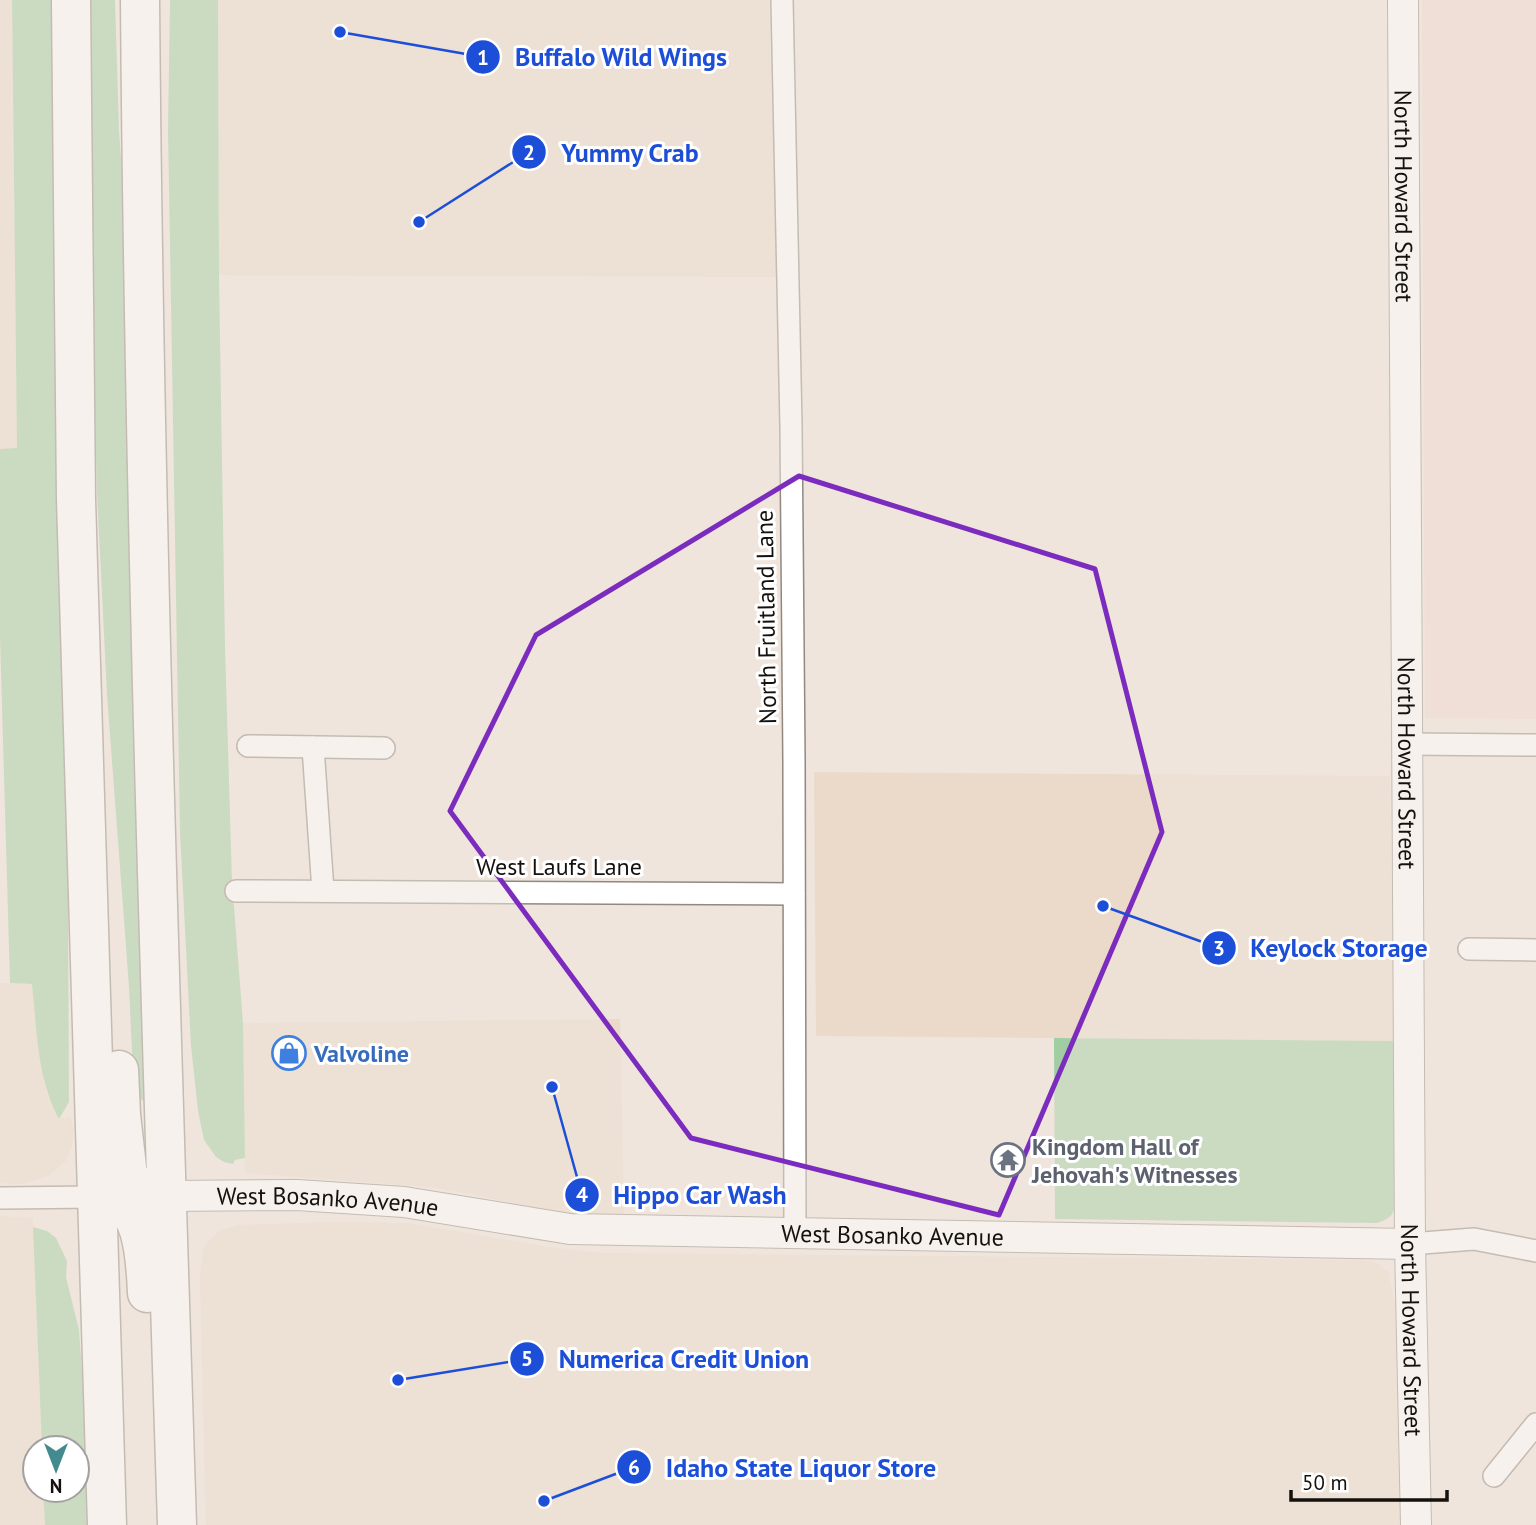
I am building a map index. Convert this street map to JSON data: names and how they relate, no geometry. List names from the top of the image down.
{
  "streets": {
    "street": [
      "North Howard Street",
      "North Fruitland Lane",
      "West Laufs Lane",
      "West Bosanko Avenue"
    ]
  },
  "crossings": [
    ["North Howard Street", "West Bosanko Avenue"],
    ["North Fruitland Lane", "West Laufs Lane"],
    ["North Fruitland Lane", "West Bosanko Avenue"]
  ],
  "places": {
    "other": [
      "Buffalo Wild Wings",
      "Yummy Crab",
      "Keylock Storage",
      "Hippo Car Wash",
      "Numerica Credit Union",
      "Idaho State Liquor Store"
    ],
    "shop": ["Valvoline"],
    "temple": ["Kingdom Hall of Jehovah's Witnesses"]
  },
  "scale_bar": "50 m",
  "north": "bottom"
}
